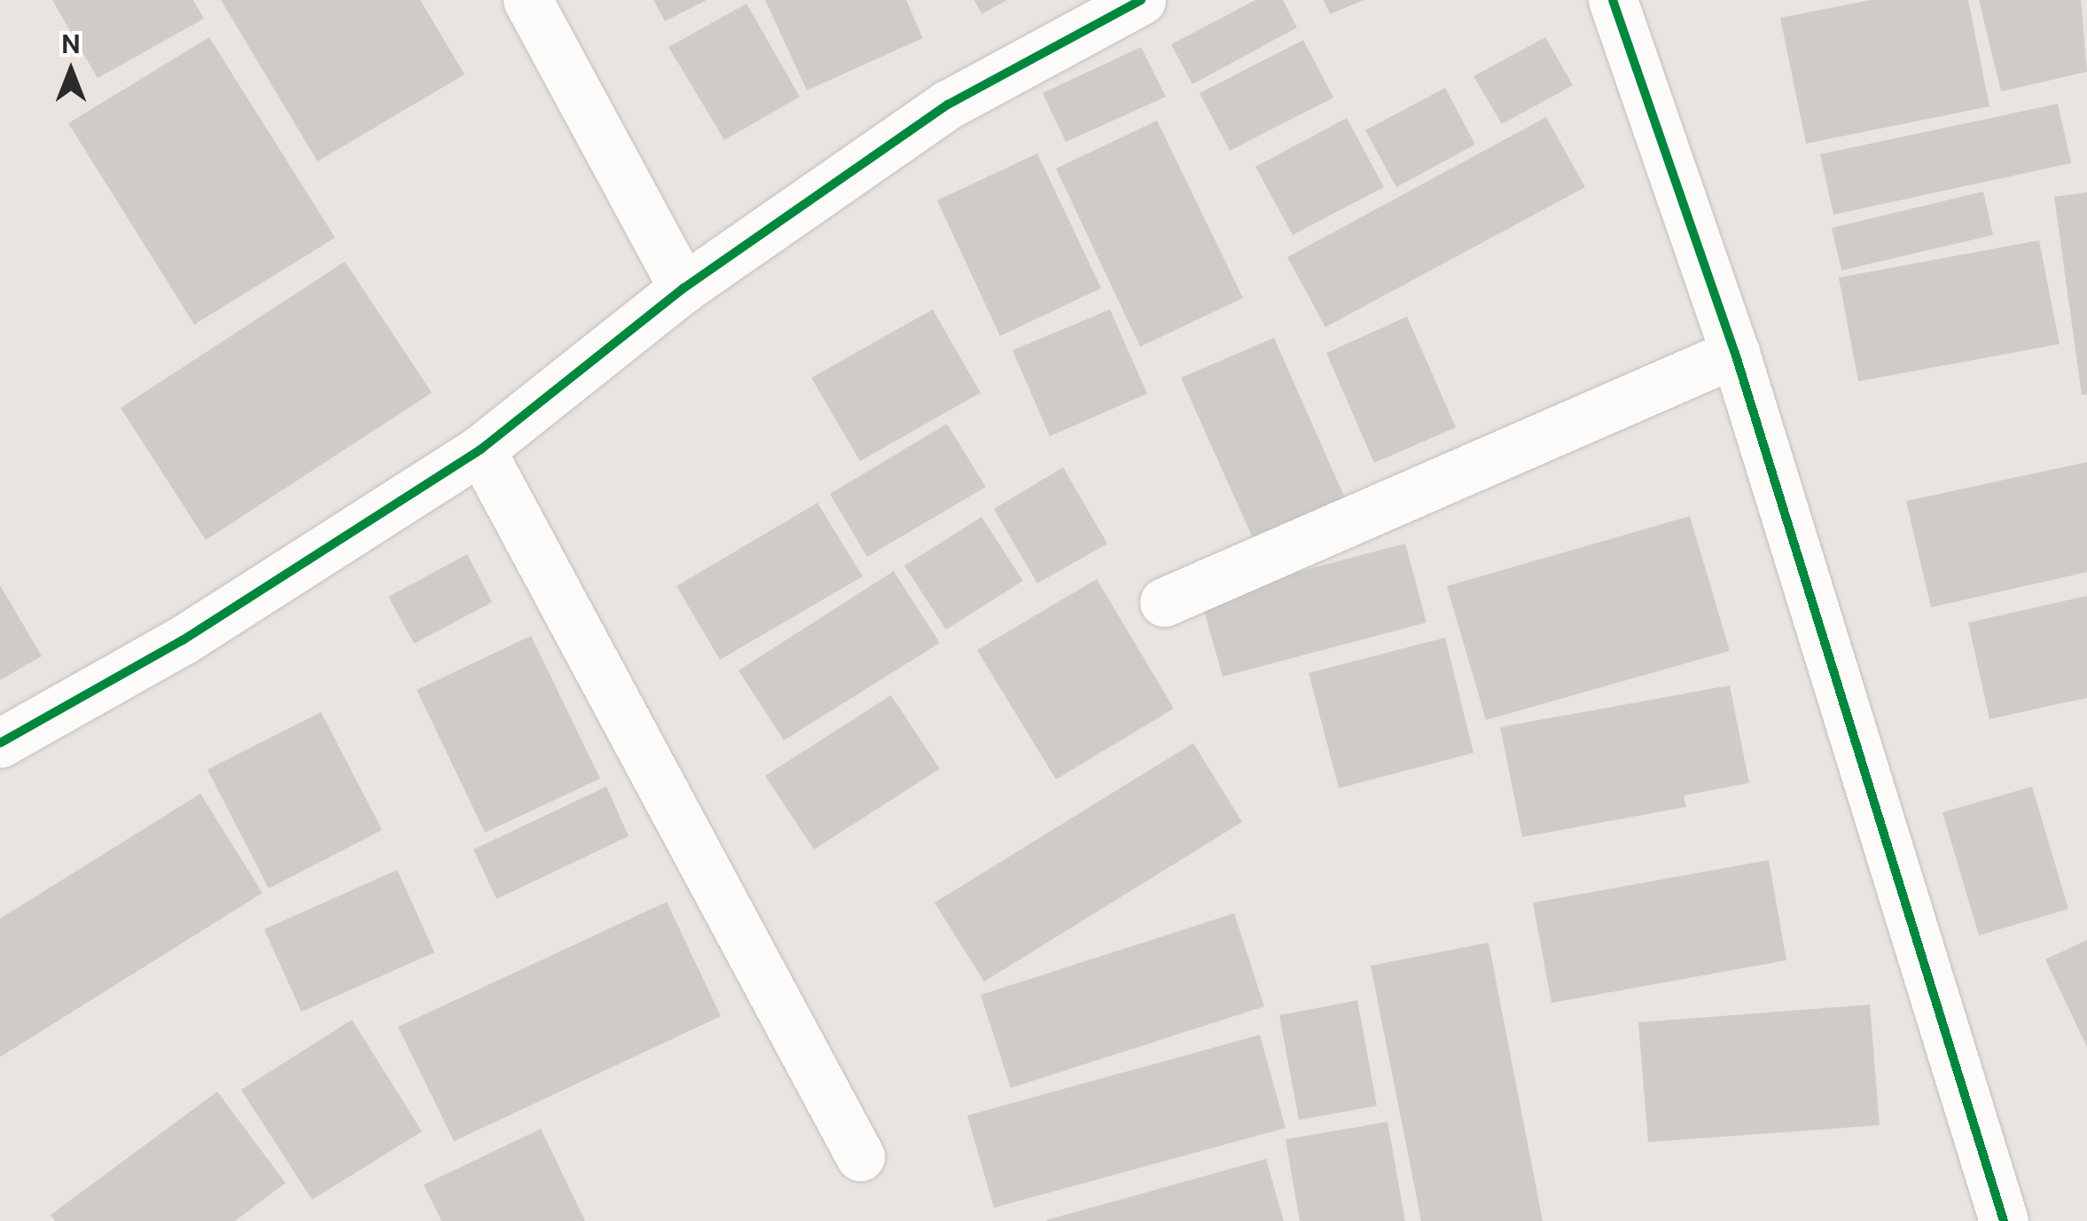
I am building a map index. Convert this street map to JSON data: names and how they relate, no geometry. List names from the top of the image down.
{
  "north": "top"
}
